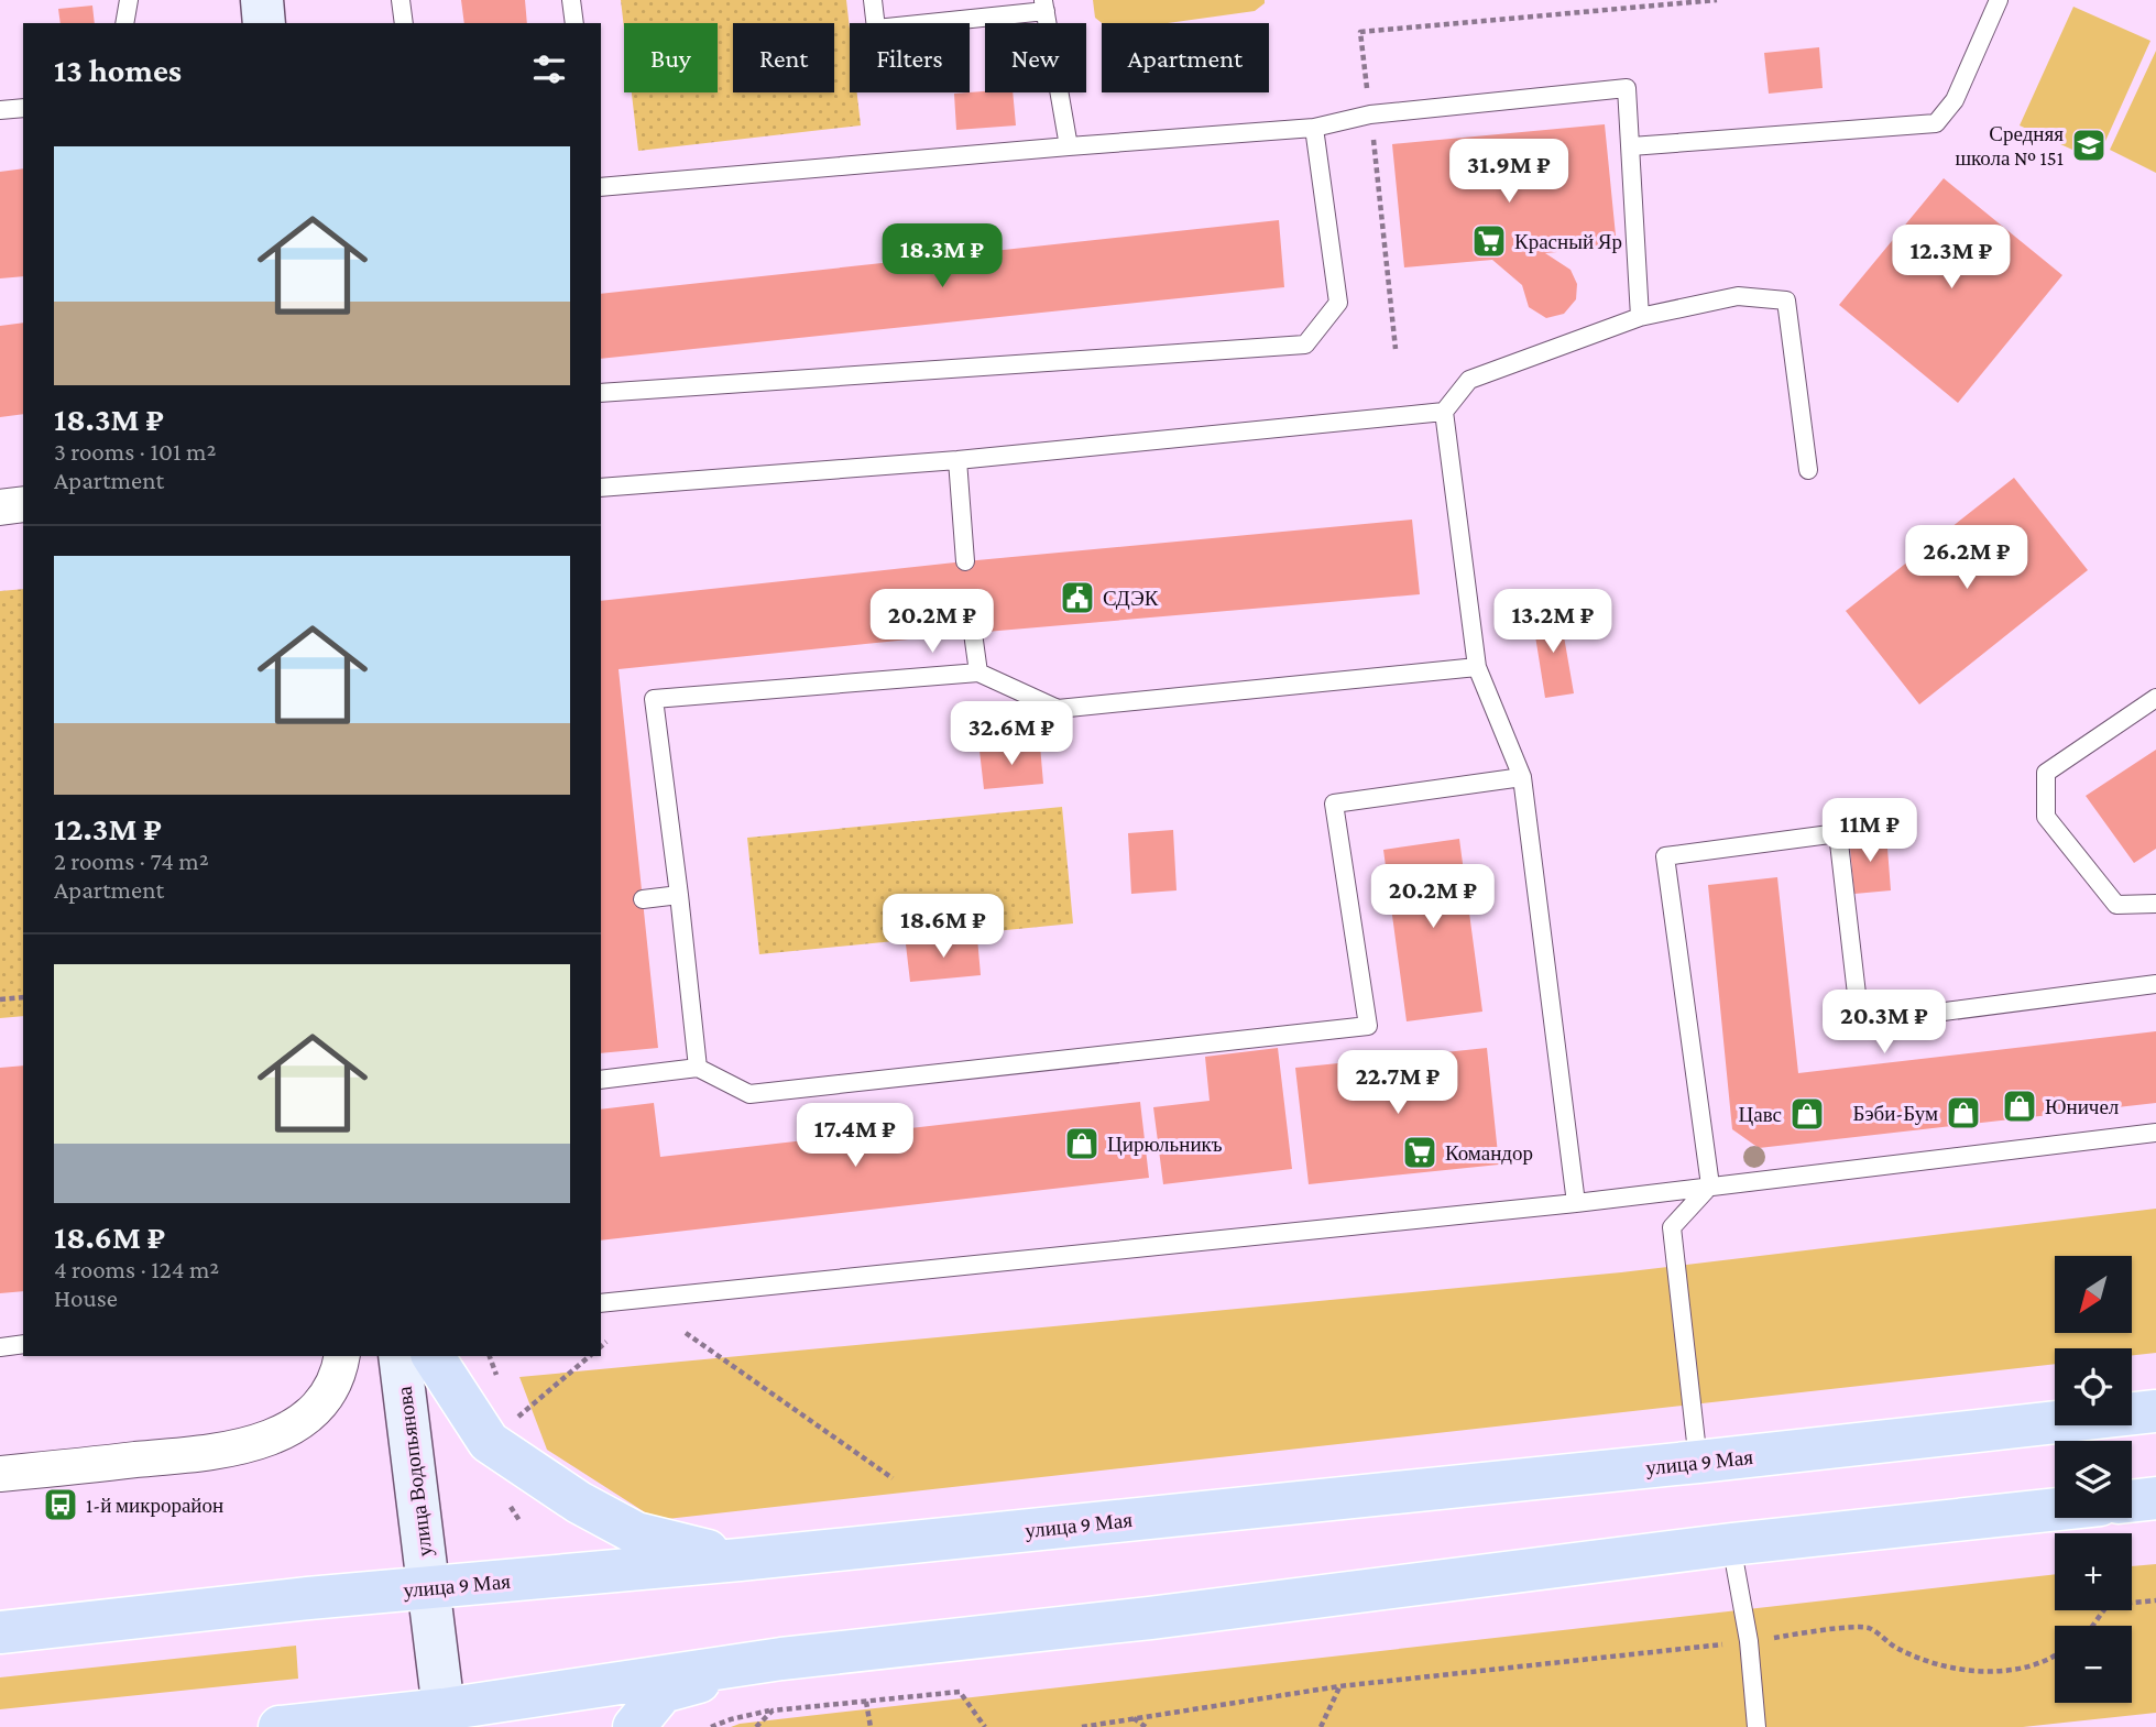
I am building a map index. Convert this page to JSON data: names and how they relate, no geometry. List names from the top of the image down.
{
  "streets": {
    "main road": ["улица 9 Мая"],
    "street": ["улица Водопьянова"]
  },
  "crossings": [
    ["улица 9 Мая", "улица Водопьянова"]
  ],
  "places": {
    "school or university": ["Средняя школа № 151"],
    "supermarket": ["Красный Яр", "Командор"],
    "public building": ["СДЭК"],
    "shop": [
      "Юничел",
      "Бэби-Бум",
      "Цавс",
      "Цирюльникъ"
    ],
    "bus stop": ["1-й микрорайон"]
  },
  "north": "bottom left",
  "page": {
    "chip": [
      "Buy",
      "Rent",
      "Filters",
      "New",
      "Apartment"
    ],
    "heading": "13 homes",
    "list": [
      {
        "name": "18.3M ₽",
        "note": "3 rooms · 101 m² · Apartment"
      },
      {
        "name": "12.3M ₽",
        "note": "2 rooms · 74 m² · Apartment"
      },
      {
        "name": "18.6M ₽",
        "note": "4 rooms · 124 m² · House"
      }
    ],
    "price": [
      "31.9M ₽",
      "18.3M ₽",
      "12.3M ₽",
      "26.2M ₽",
      "20.2M ₽",
      "13.2M ₽",
      "32.6M ₽",
      "11M ₽",
      "20.2M ₽",
      "18.6M ₽",
      "20.3M ₽",
      "22.7M ₽",
      "17.4M ₽"
    ],
    "map_buttons": ["+", "−"]
  }
}
